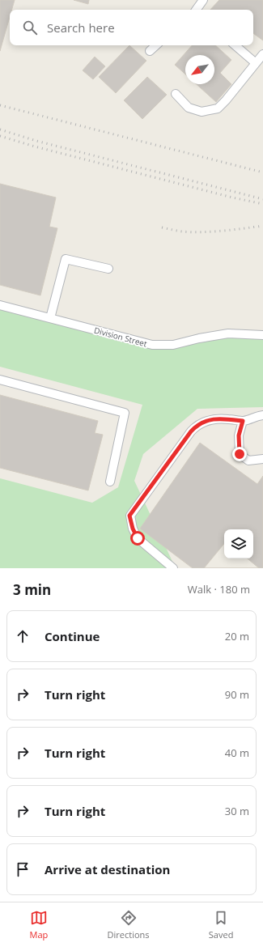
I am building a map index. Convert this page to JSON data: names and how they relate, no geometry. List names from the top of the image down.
{
  "streets": {
    "lane": ["Division Street"]
  },
  "north": "bottom left",
  "page": {
    "search": "Search here",
    "heading": ["3 min", "Walk · 180 m"],
    "list": [
      ["Continue", "20 m"],
      ["Turn right", "90 m"],
      ["Turn right", "40 m"],
      ["Turn right", "30 m"],
      "Arrive at destination"
    ],
    "nav": ["Map", "Directions", "Saved"]
  }
}
